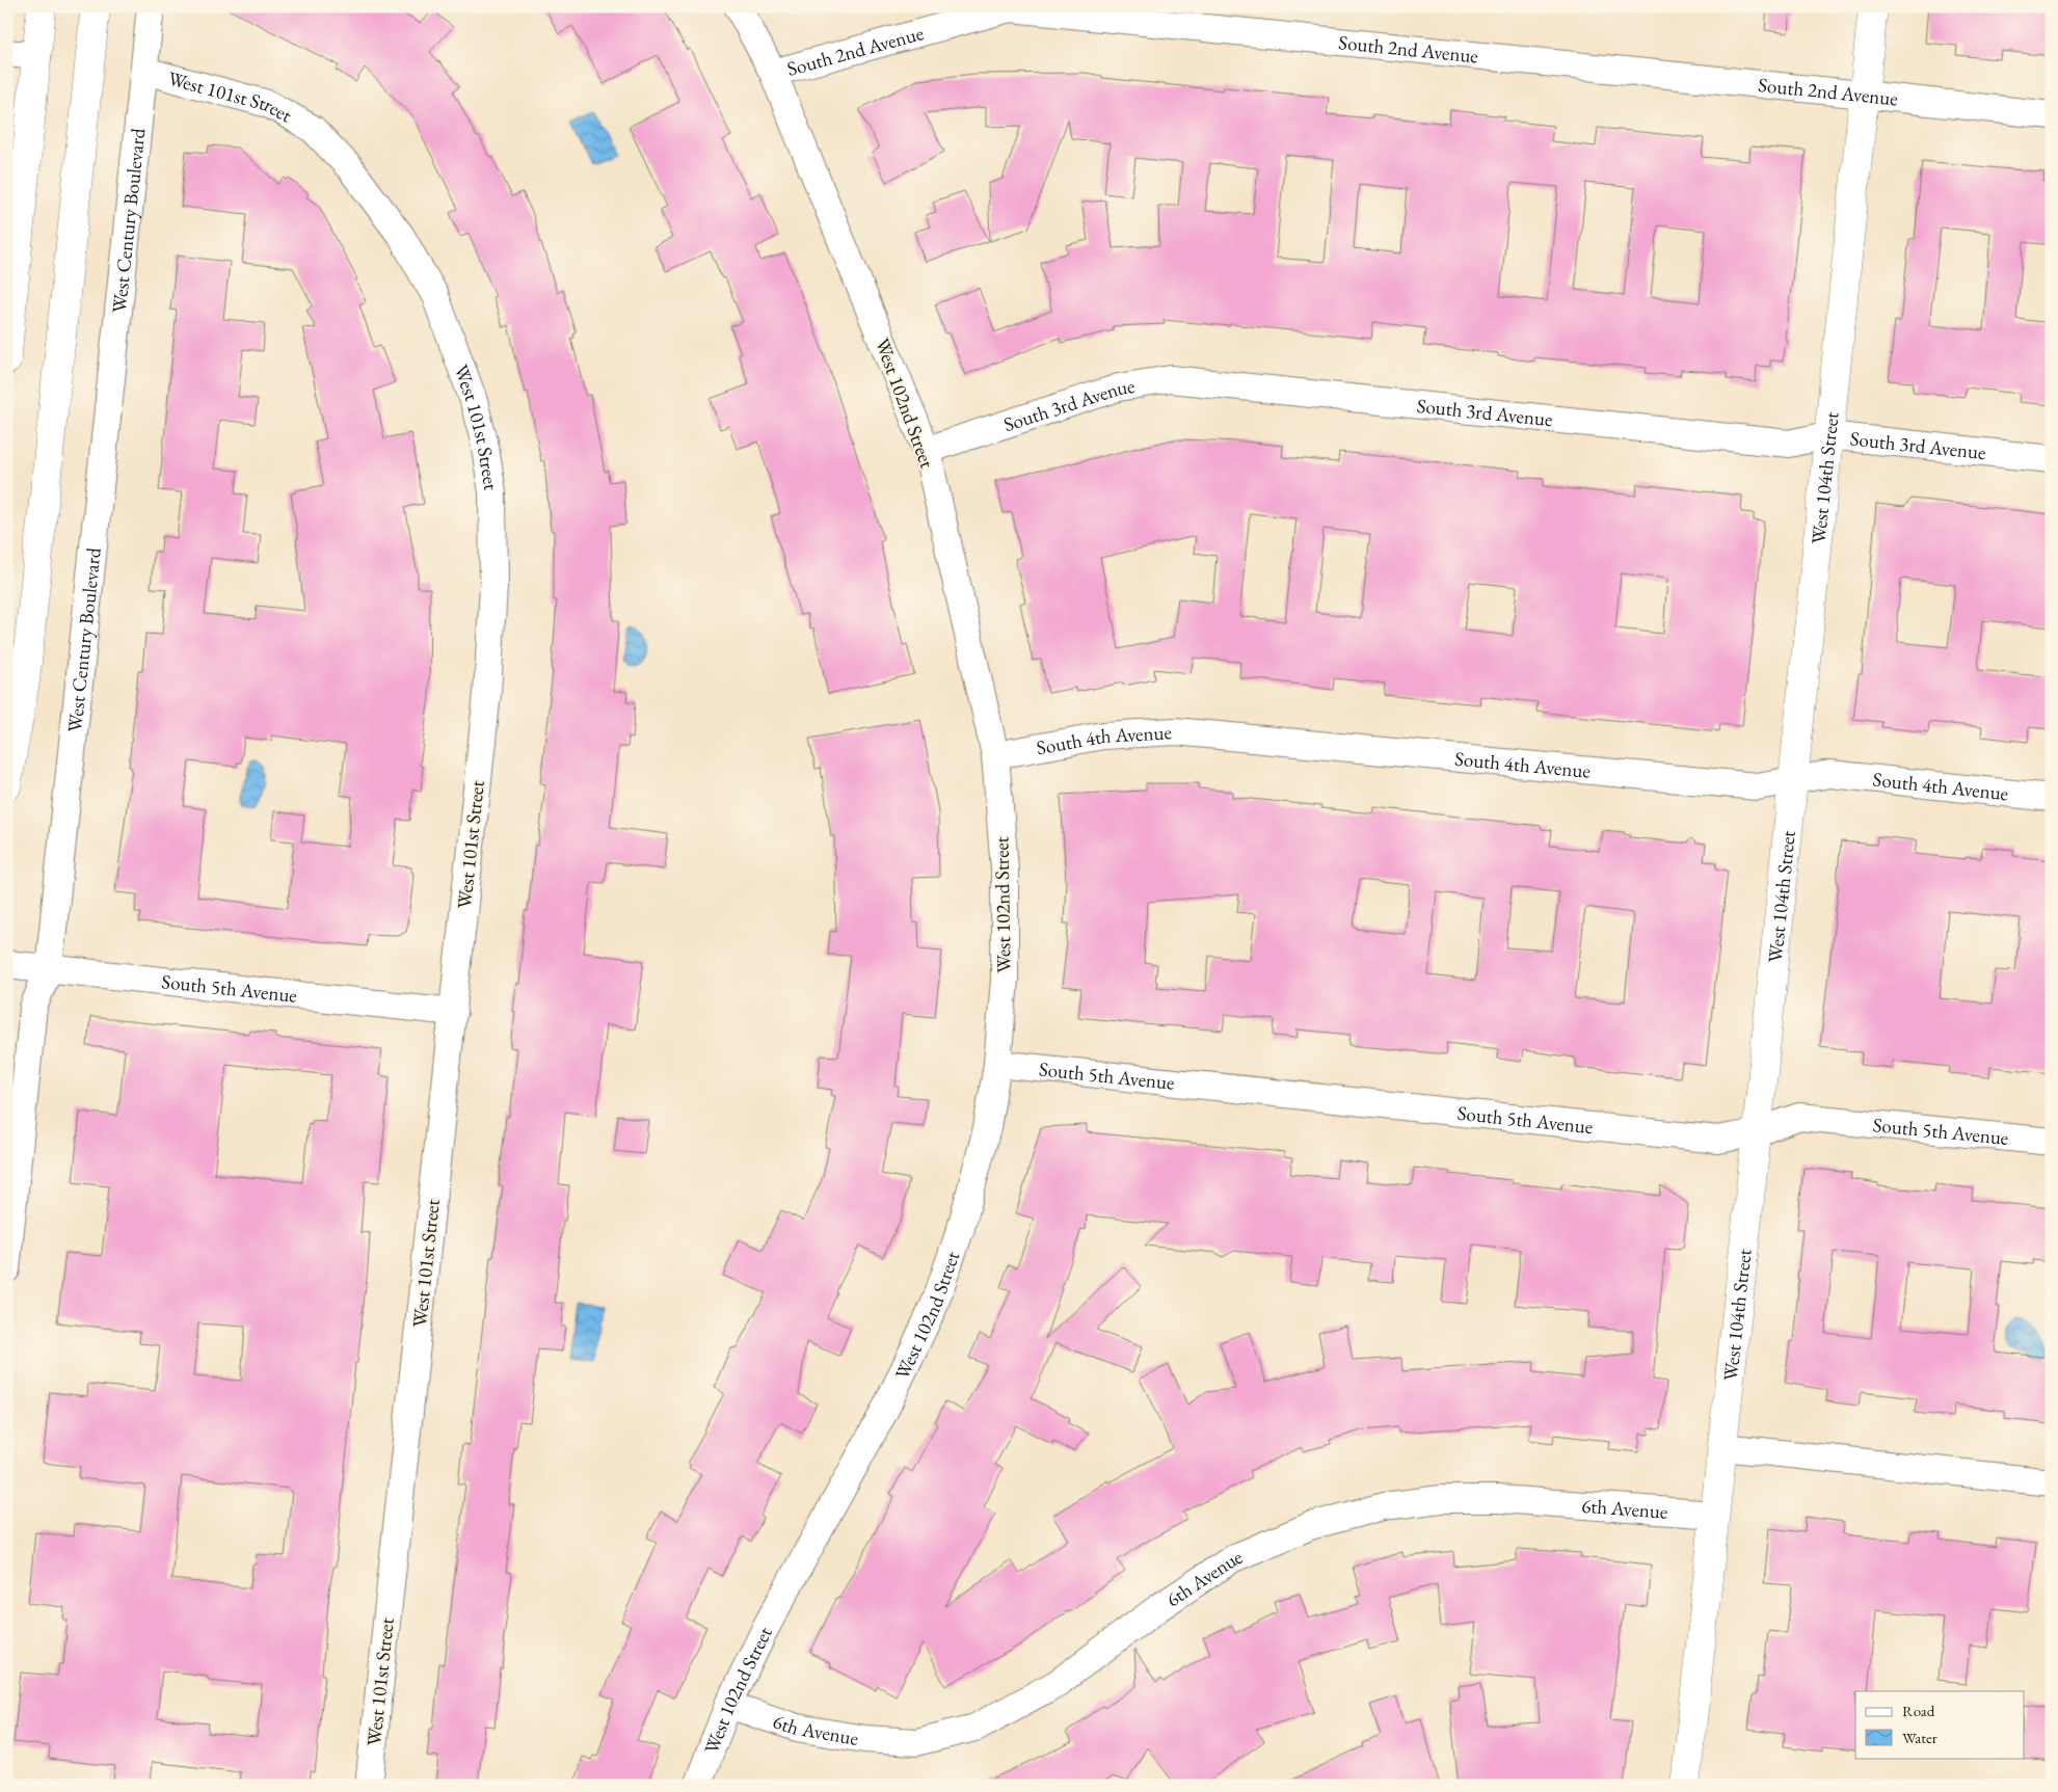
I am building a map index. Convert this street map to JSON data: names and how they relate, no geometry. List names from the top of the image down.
{
  "streets": {
    "street": [
      "South 2nd Avenue",
      "West 101st Street",
      "West Century Boulevard",
      "West 102nd Street",
      "South 3rd Avenue",
      "West 104th Street",
      "South 4th Avenue",
      "South 5th Avenue",
      "6th Avenue"
    ]
  },
  "crossings": [
    ["South 2nd Avenue", "West 102nd Street"],
    ["South 2nd Avenue", "West 104th Street"],
    ["West 101st Street", "West Century Boulevard"],
    ["West 101st Street", "South 5th Avenue"],
    ["West Century Boulevard", "South 5th Avenue"],
    ["West 102nd Street", "South 3rd Avenue"],
    ["West 102nd Street", "South 4th Avenue"],
    ["West 102nd Street", "South 5th Avenue"],
    ["West 102nd Street", "6th Avenue"],
    ["South 3rd Avenue", "West 104th Street"],
    ["West 104th Street", "South 4th Avenue"],
    ["West 104th Street", "South 5th Avenue"],
    ["West 104th Street", "6th Avenue"]
  ],
  "legend": ["Road", "Water"]
}
